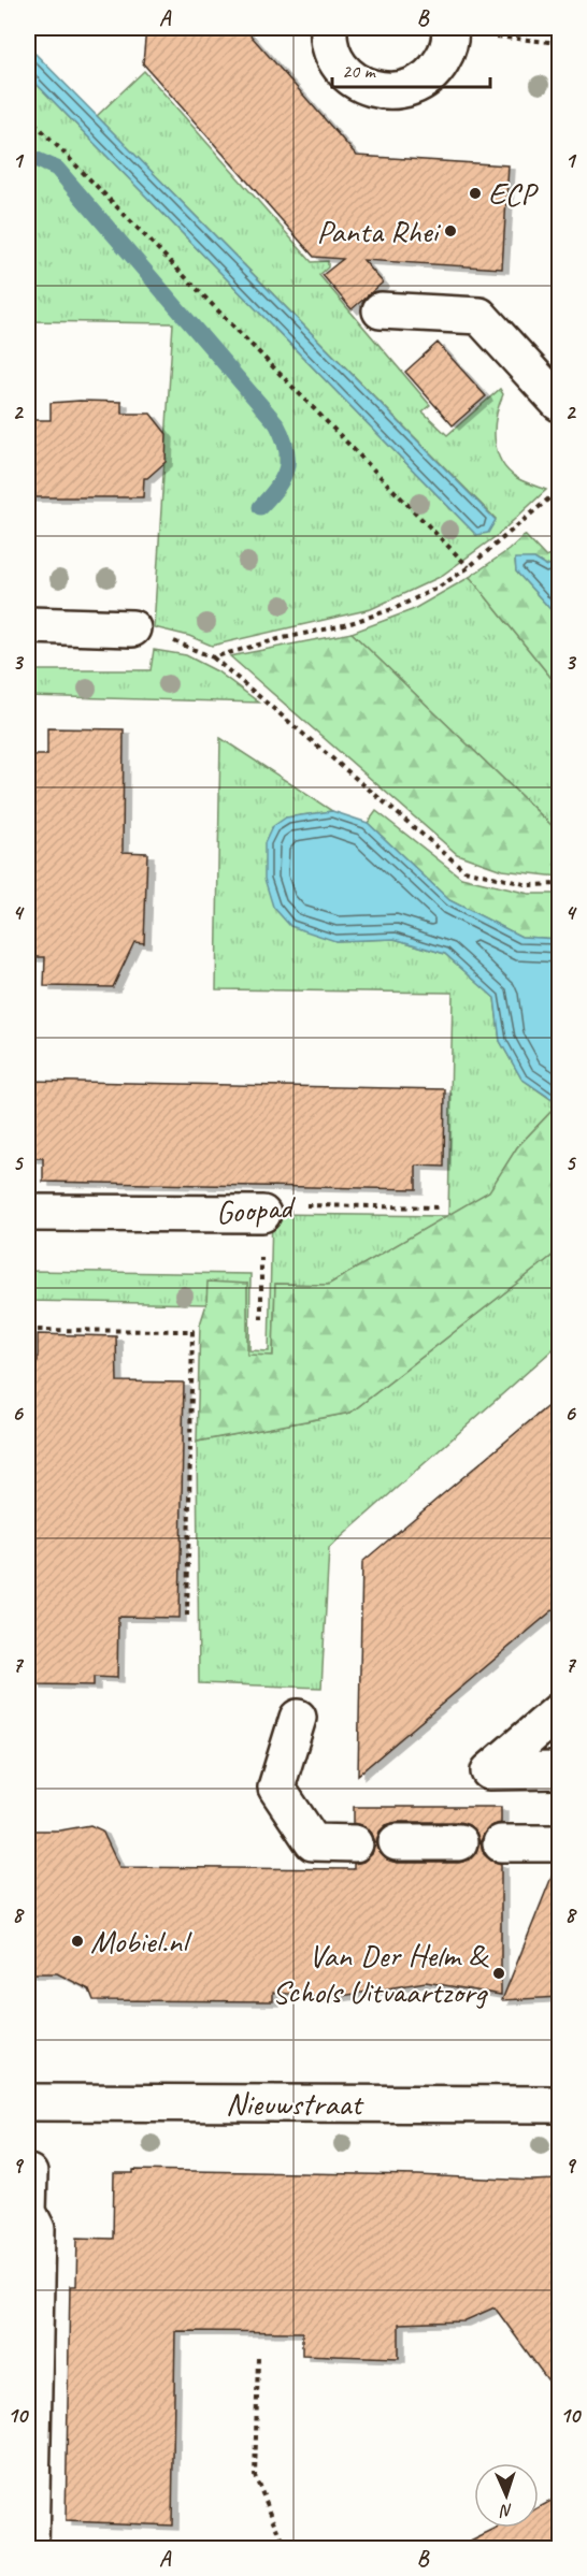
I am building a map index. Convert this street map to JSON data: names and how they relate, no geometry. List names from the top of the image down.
{
  "streets": {
    "street": ["Goopad", "Nieuwstraat"]
  },
  "places": [
    "ECP",
    "Panta Rhei",
    "Mobiel.nl",
    "Van Der Helm & Schols Uitvaartzorg"
  ],
  "scale_bar": "20 m",
  "north": "bottom",
  "grid": {
    "columns": ["A", "B"],
    "rows": [
      "1",
      "2",
      "3",
      "4",
      "5",
      "6",
      "7",
      "8",
      "9",
      "10"
    ]
  }
}
